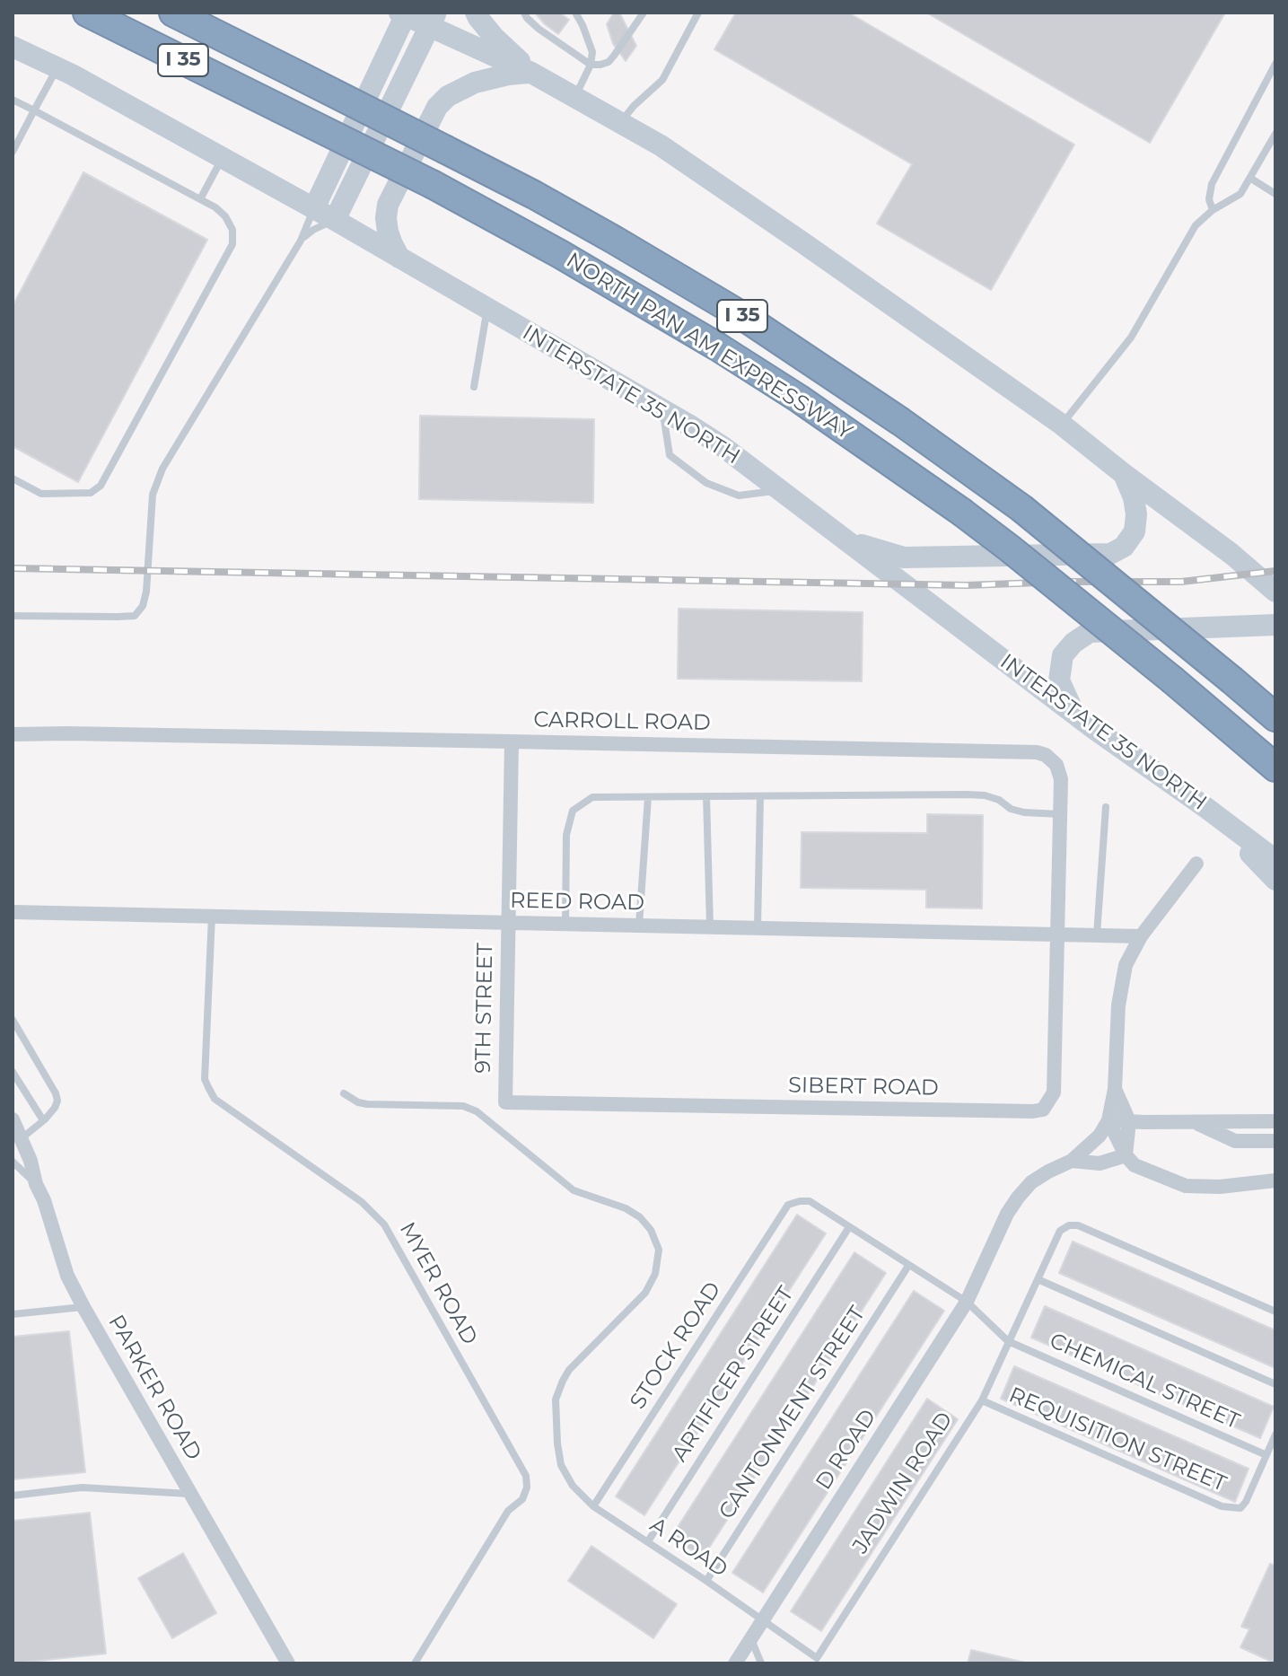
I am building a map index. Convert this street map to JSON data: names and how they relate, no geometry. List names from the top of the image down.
{
  "streets": {
    "highway": ["I 35", "NORTH PAN AM EXPRESSWAY"],
    "main road": ["INTERSTATE 35 NORTH"],
    "street": [
      "CARROLL ROAD",
      "REED ROAD",
      "9TH STREET",
      "SIBERT ROAD",
      "PARKER ROAD",
      "D ROAD"
    ],
    "lane": [
      "MYER ROAD",
      "STOCK ROAD",
      "ARTIFICER STREET",
      "CHEMICAL STREET",
      "CANTONMENT STREET",
      "REQUISITION STREET",
      "JADWIN ROAD",
      "A ROAD"
    ]
  },
  "crossings": [
    ["CARROLL ROAD", "REED ROAD"],
    ["CARROLL ROAD", "9TH STREET"],
    ["CARROLL ROAD", "SIBERT ROAD"],
    ["REED ROAD", "9TH STREET"],
    ["REED ROAD", "SIBERT ROAD"],
    ["REED ROAD", "MYER ROAD"],
    ["9TH STREET", "SIBERT ROAD"],
    ["STOCK ROAD", "CHEMICAL STREET"],
    ["STOCK ROAD", "A ROAD"],
    ["ARTIFICER STREET", "CHEMICAL STREET"],
    ["ARTIFICER STREET", "A ROAD"],
    ["CHEMICAL STREET", "CANTONMENT STREET"],
    ["CHEMICAL STREET", "REQUISITION STREET"],
    ["CHEMICAL STREET", "D ROAD"],
    ["CHEMICAL STREET", "JADWIN ROAD"],
    ["CANTONMENT STREET", "A ROAD"],
    ["REQUISITION STREET", "JADWIN ROAD"],
    ["D ROAD", "JADWIN ROAD"],
    ["D ROAD", "A ROAD"],
    ["JADWIN ROAD", "A ROAD"]
  ]
}
